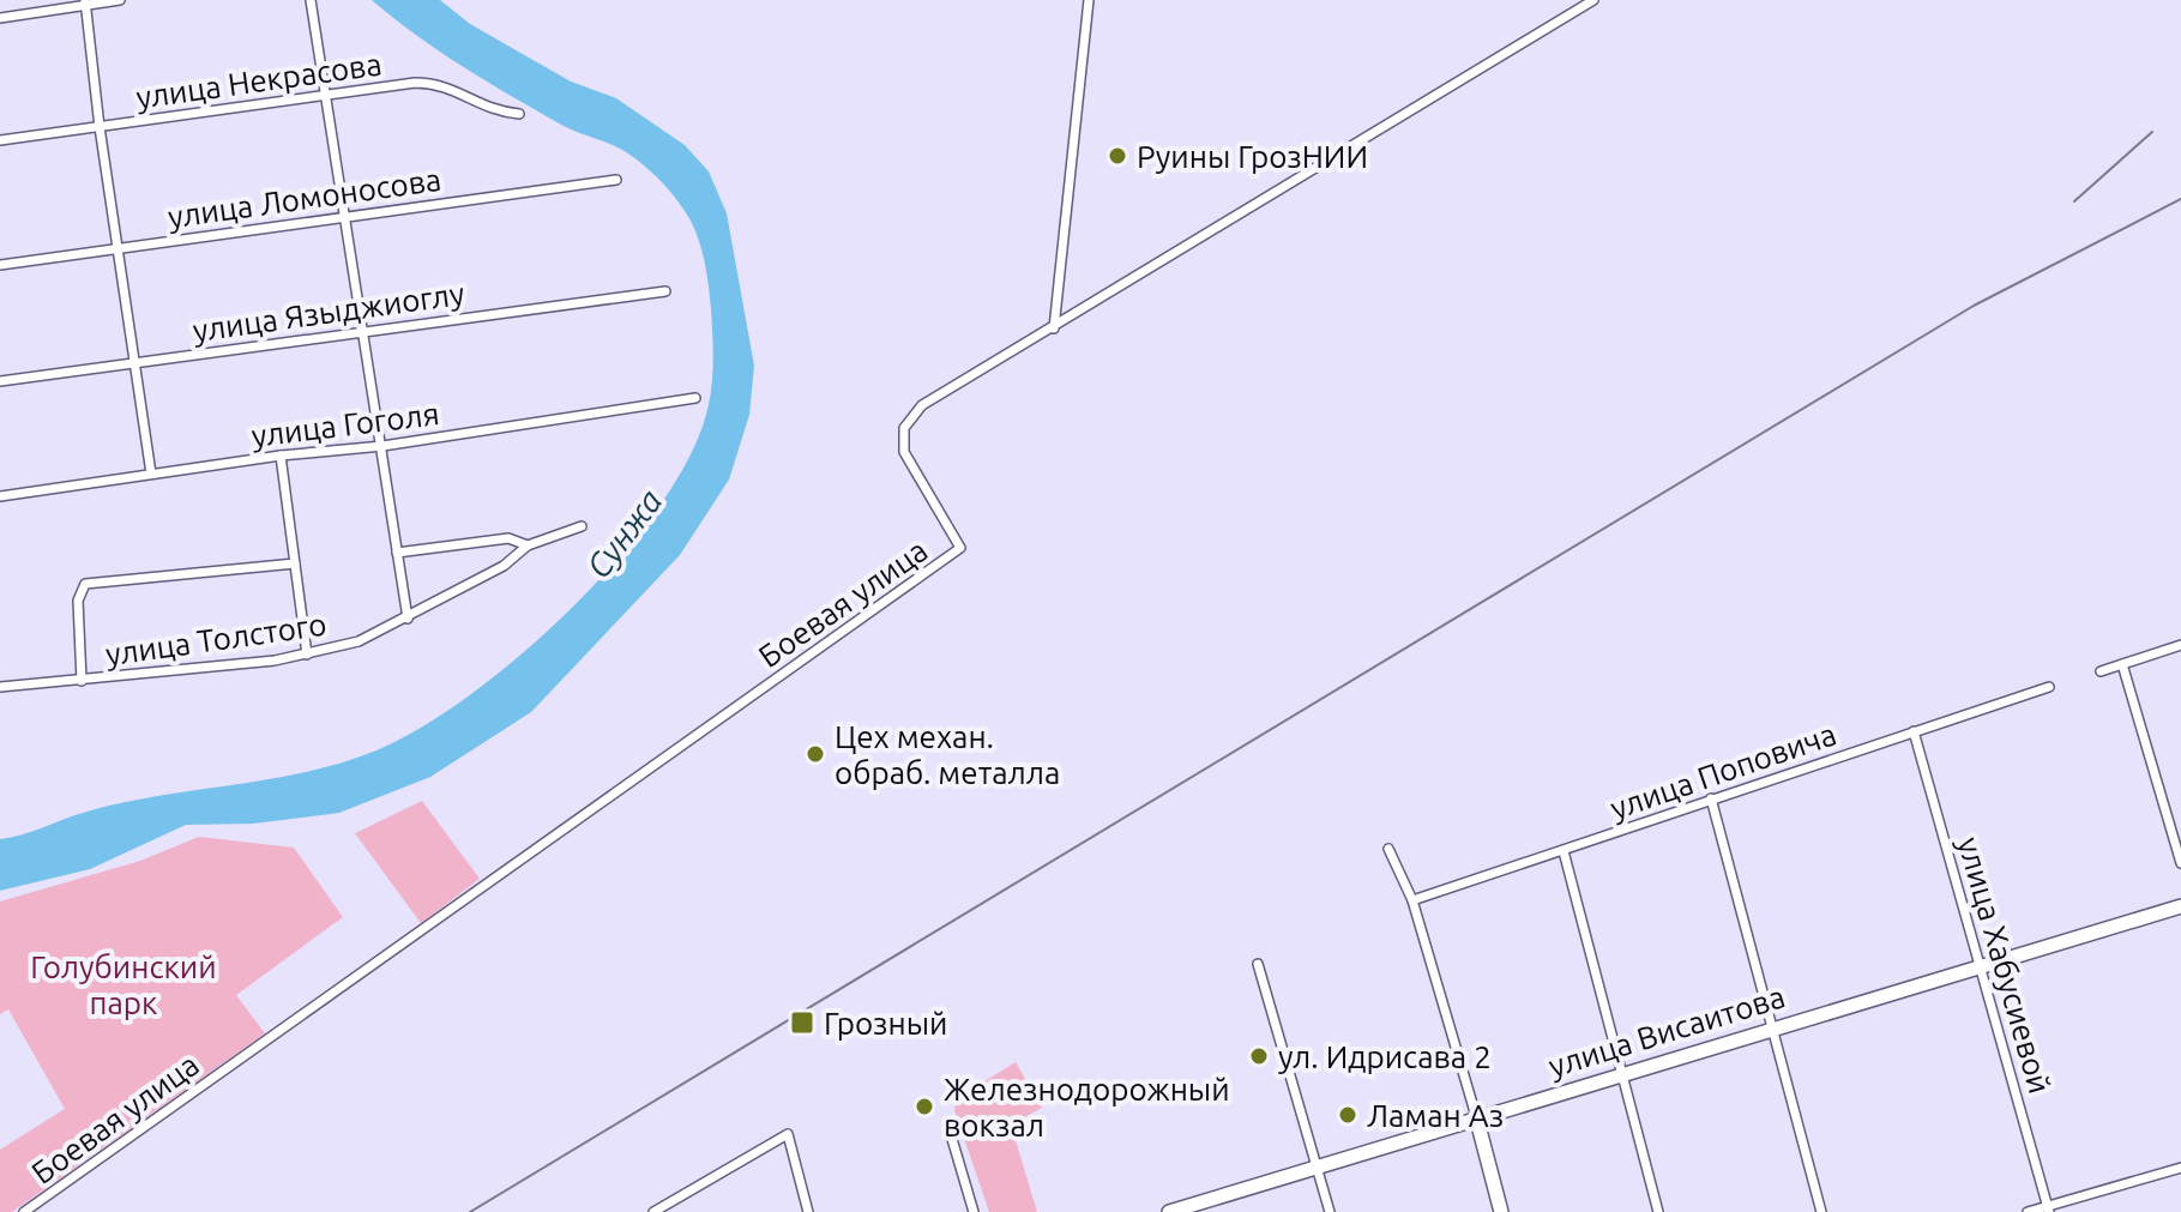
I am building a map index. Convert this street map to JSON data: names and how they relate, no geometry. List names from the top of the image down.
{
  "streets": {
    "main road": ["улица Висаитова"],
    "street": [
      "улица Некрасова",
      "улица Ломоносова",
      "улица Языджиоглу",
      "улица Гоголя",
      "Боевая улица",
      "улица Толстого",
      "улица Поповича",
      "улица Хабусиевой"
    ]
  },
  "crossings": [
    ["улица Поповича", "улица Хабусиевой"],
    ["улица Хабусиевой", "улица Висаитова"]
  ],
  "water": ["Сунжа"],
  "parks": ["Голубинский парк"],
  "places": {
    "other": [
      "Руины ГрозНИИ",
      "Цех механ. обраб. металла",
      "ул. Идрисава 2",
      "Железнодорожный вокзал",
      "Ламан Аз"
    ],
    "transit": ["Грозный"]
  }
}
